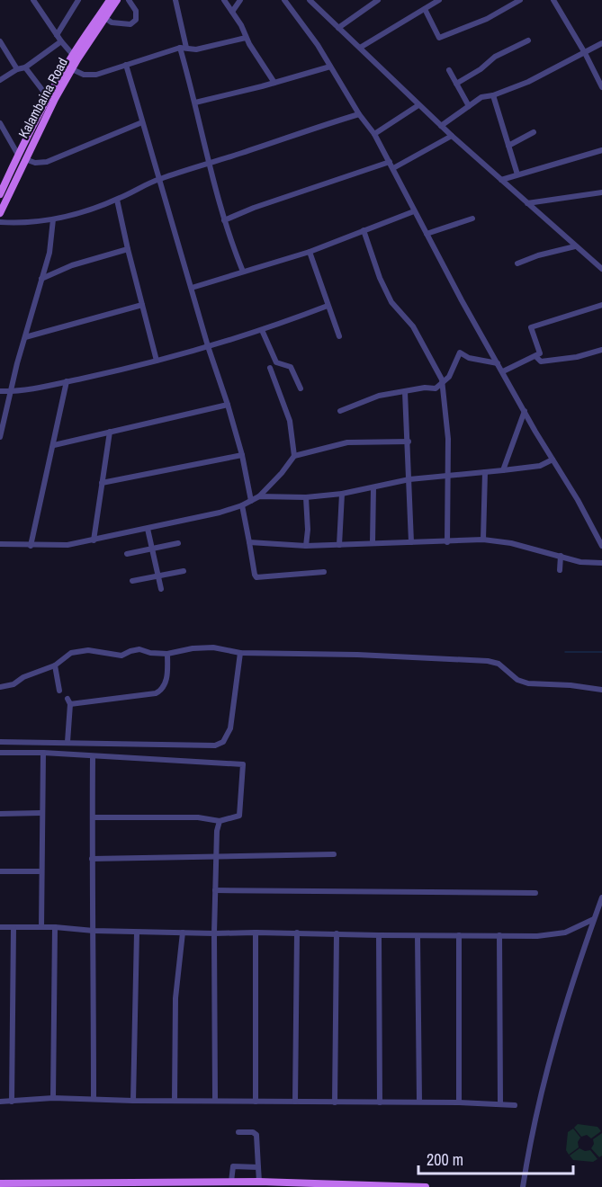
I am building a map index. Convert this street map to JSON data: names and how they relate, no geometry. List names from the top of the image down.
{
  "streets": {
    "main road": ["Kalambaina Road"]
  },
  "scale_bar": "200 m"
}
